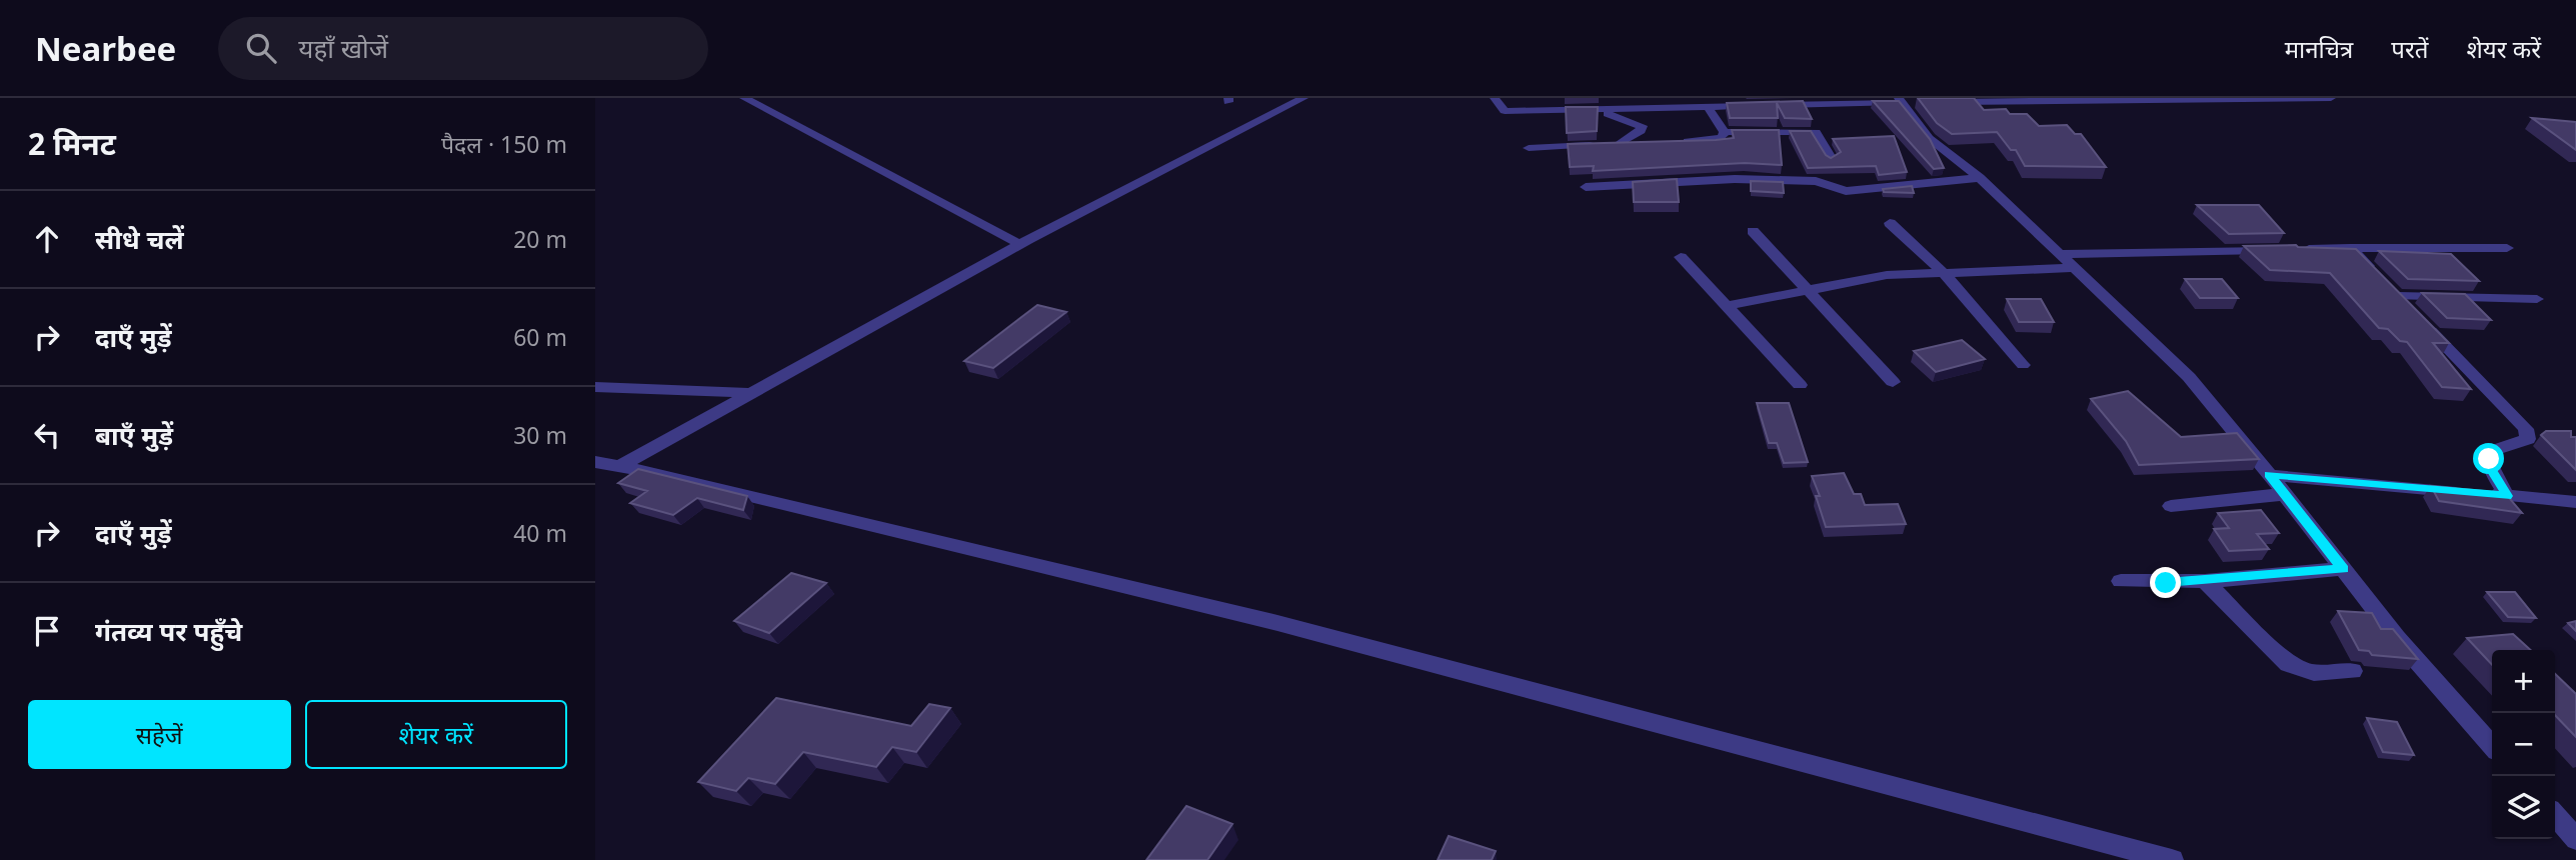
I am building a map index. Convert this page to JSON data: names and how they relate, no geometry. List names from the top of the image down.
{
  "page": {
    "header": "Nearbee",
    "search": "यहाँ खोजें",
    "nav": ["मानचित्र", "परतें", "शेयर करें"],
    "heading": ["2 मिनट", "पैदल · 150 m"],
    "list": [
      ["सीधे चलें", "20 m"],
      ["दाएँ मुड़ें", "60 m"],
      ["बाएँ मुड़ें", "30 m"],
      ["दाएँ मुड़ें", "40 m"],
      "गंतव्य पर पहुँचे"
    ],
    "map_buttons": ["+", "−"],
    "buttons": ["सहेजें", "शेयर करें"]
  }
}
